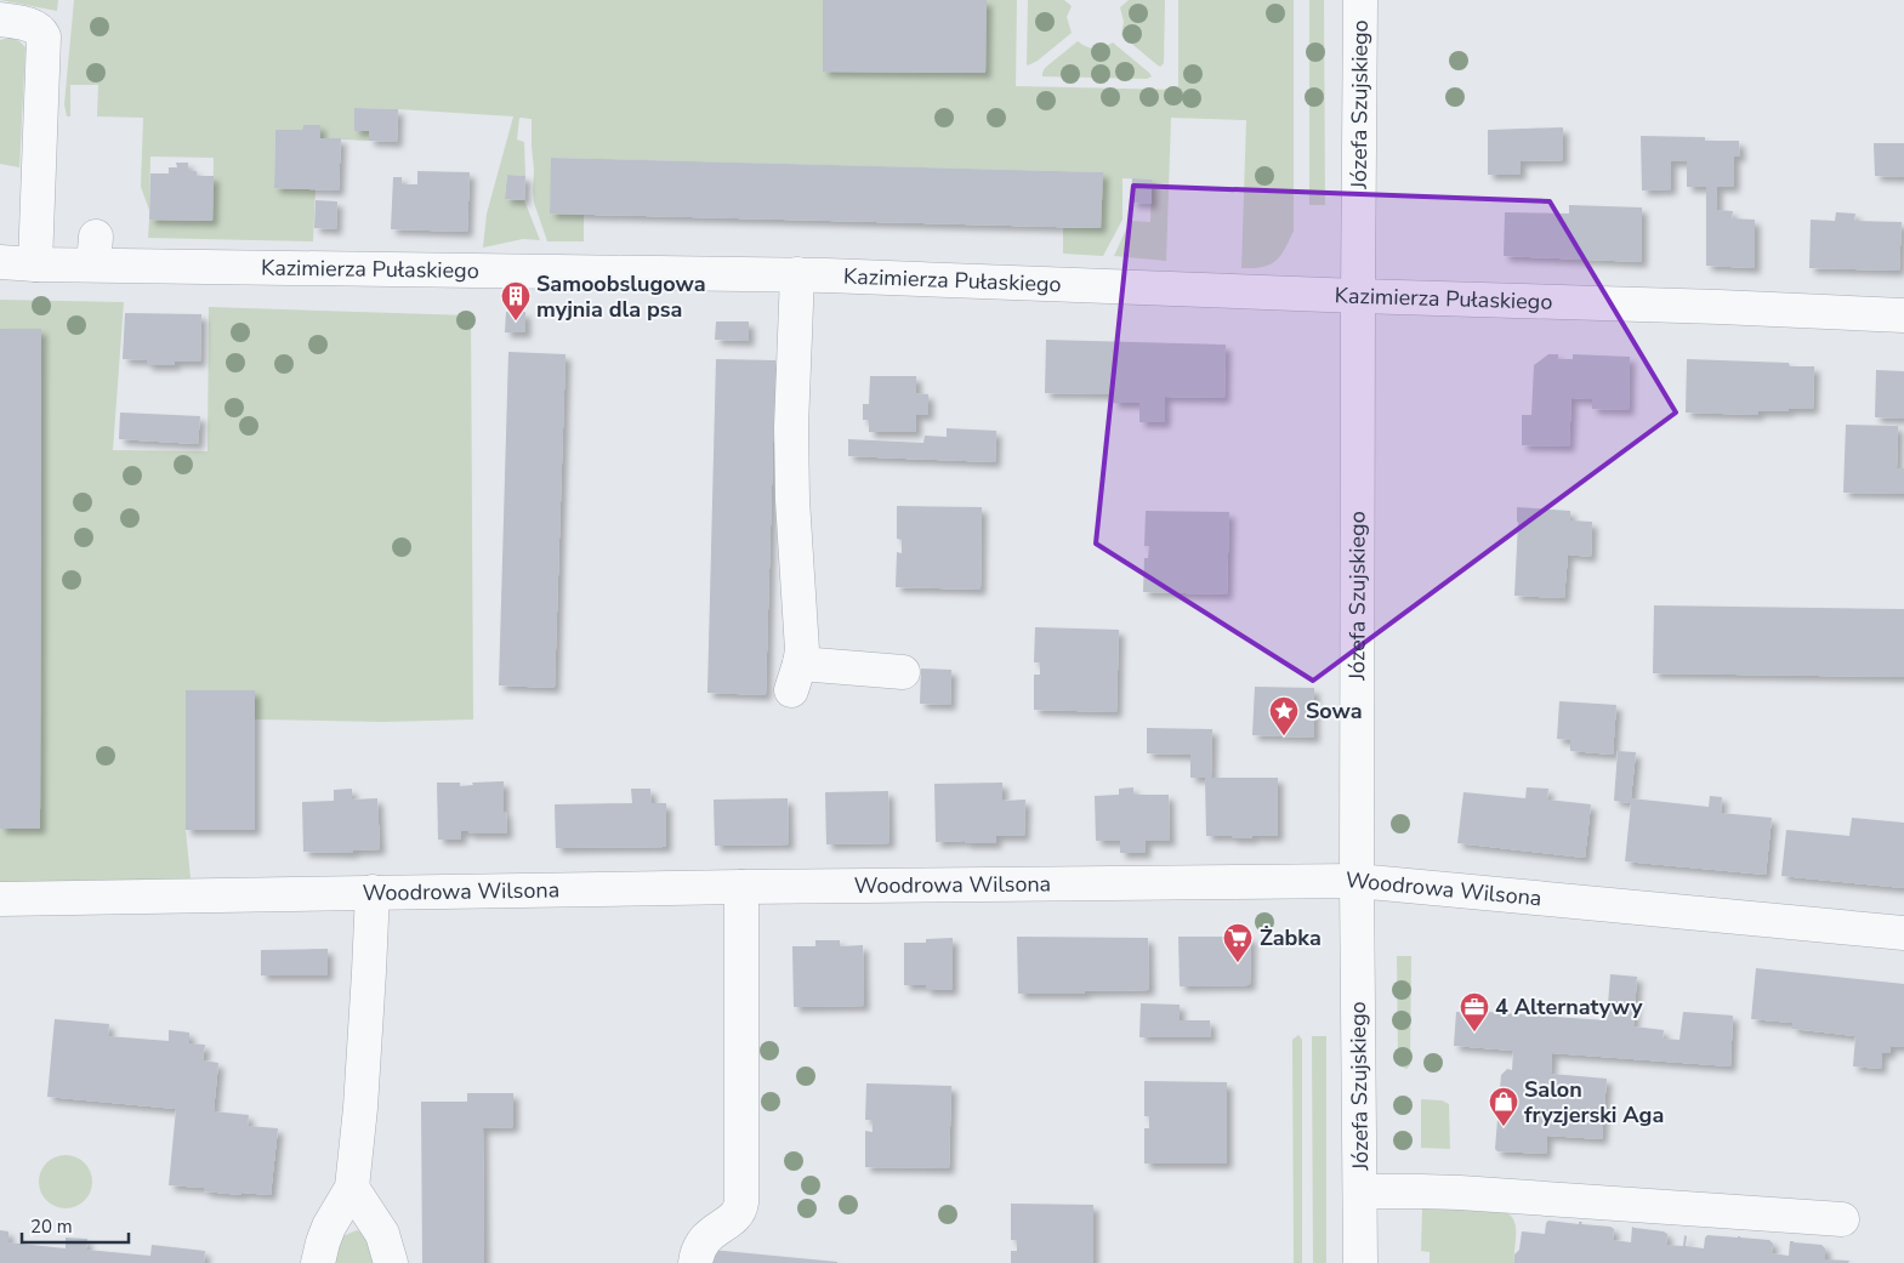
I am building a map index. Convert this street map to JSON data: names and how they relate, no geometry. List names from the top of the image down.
{
  "streets": {
    "street": ["Józefa Szujskiego", "Kazimierza Pułaskiego", "Woodrowa Wilsona"]
  },
  "crossings": [
    ["Józefa Szujskiego", "Kazimierza Pułaskiego"],
    ["Józefa Szujskiego", "Woodrowa Wilsona"]
  ],
  "places": {
    "building": ["Samoobslugowa myjnia dla psa"],
    "place": ["Sowa"],
    "supermarket": ["Żabka"],
    "office": ["4 Alternatywy"],
    "shop": ["Salon fryzjerski Aga"]
  },
  "scale_bar": "20 m"
}
